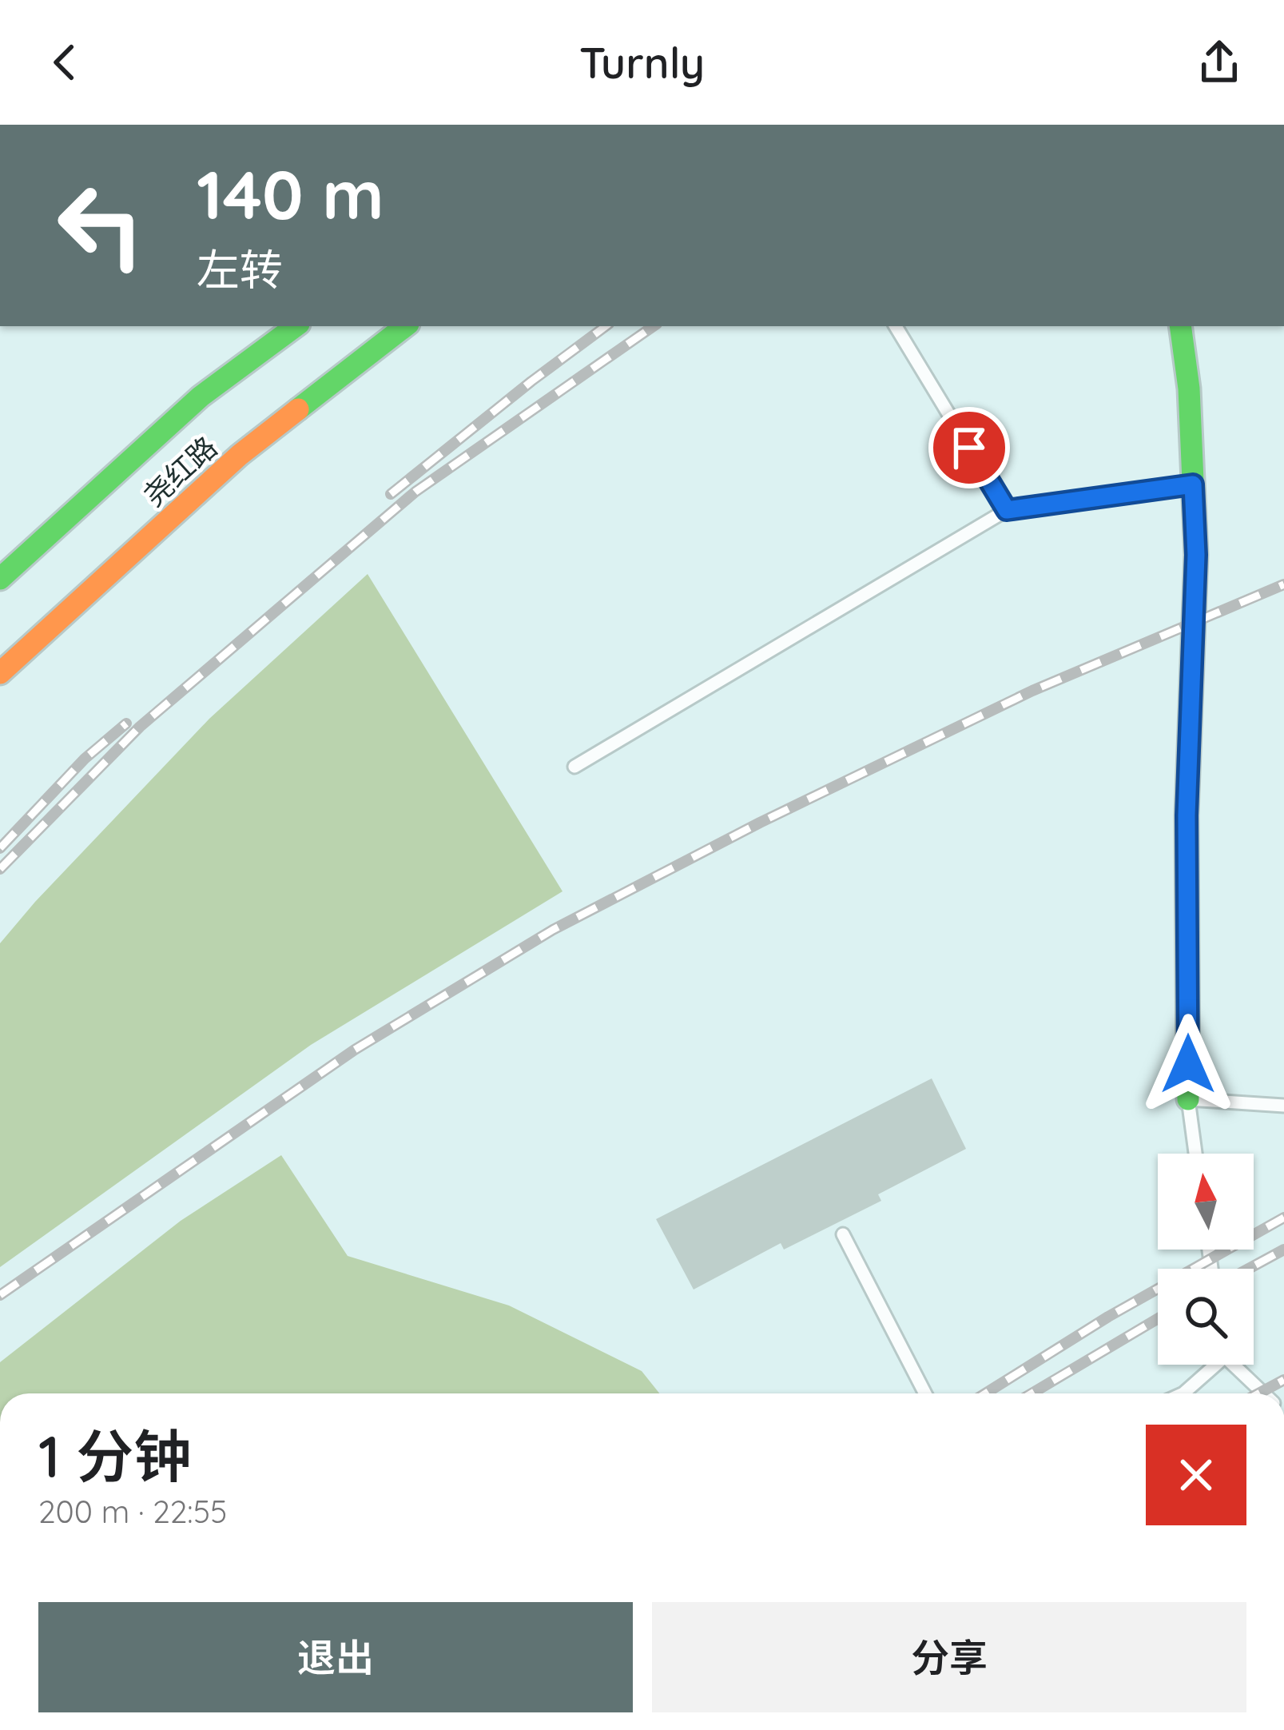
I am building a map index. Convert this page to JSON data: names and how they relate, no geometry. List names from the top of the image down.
{
  "streets": {
    "main road": ["尧红路"]
  },
  "north": "top",
  "page": {
    "header": "Turnly",
    "turn": ["140 m", "左转"],
    "heading": ["1 分钟", "200 m · 22:55"],
    "buttons": ["退出", "分享"]
  }
}
